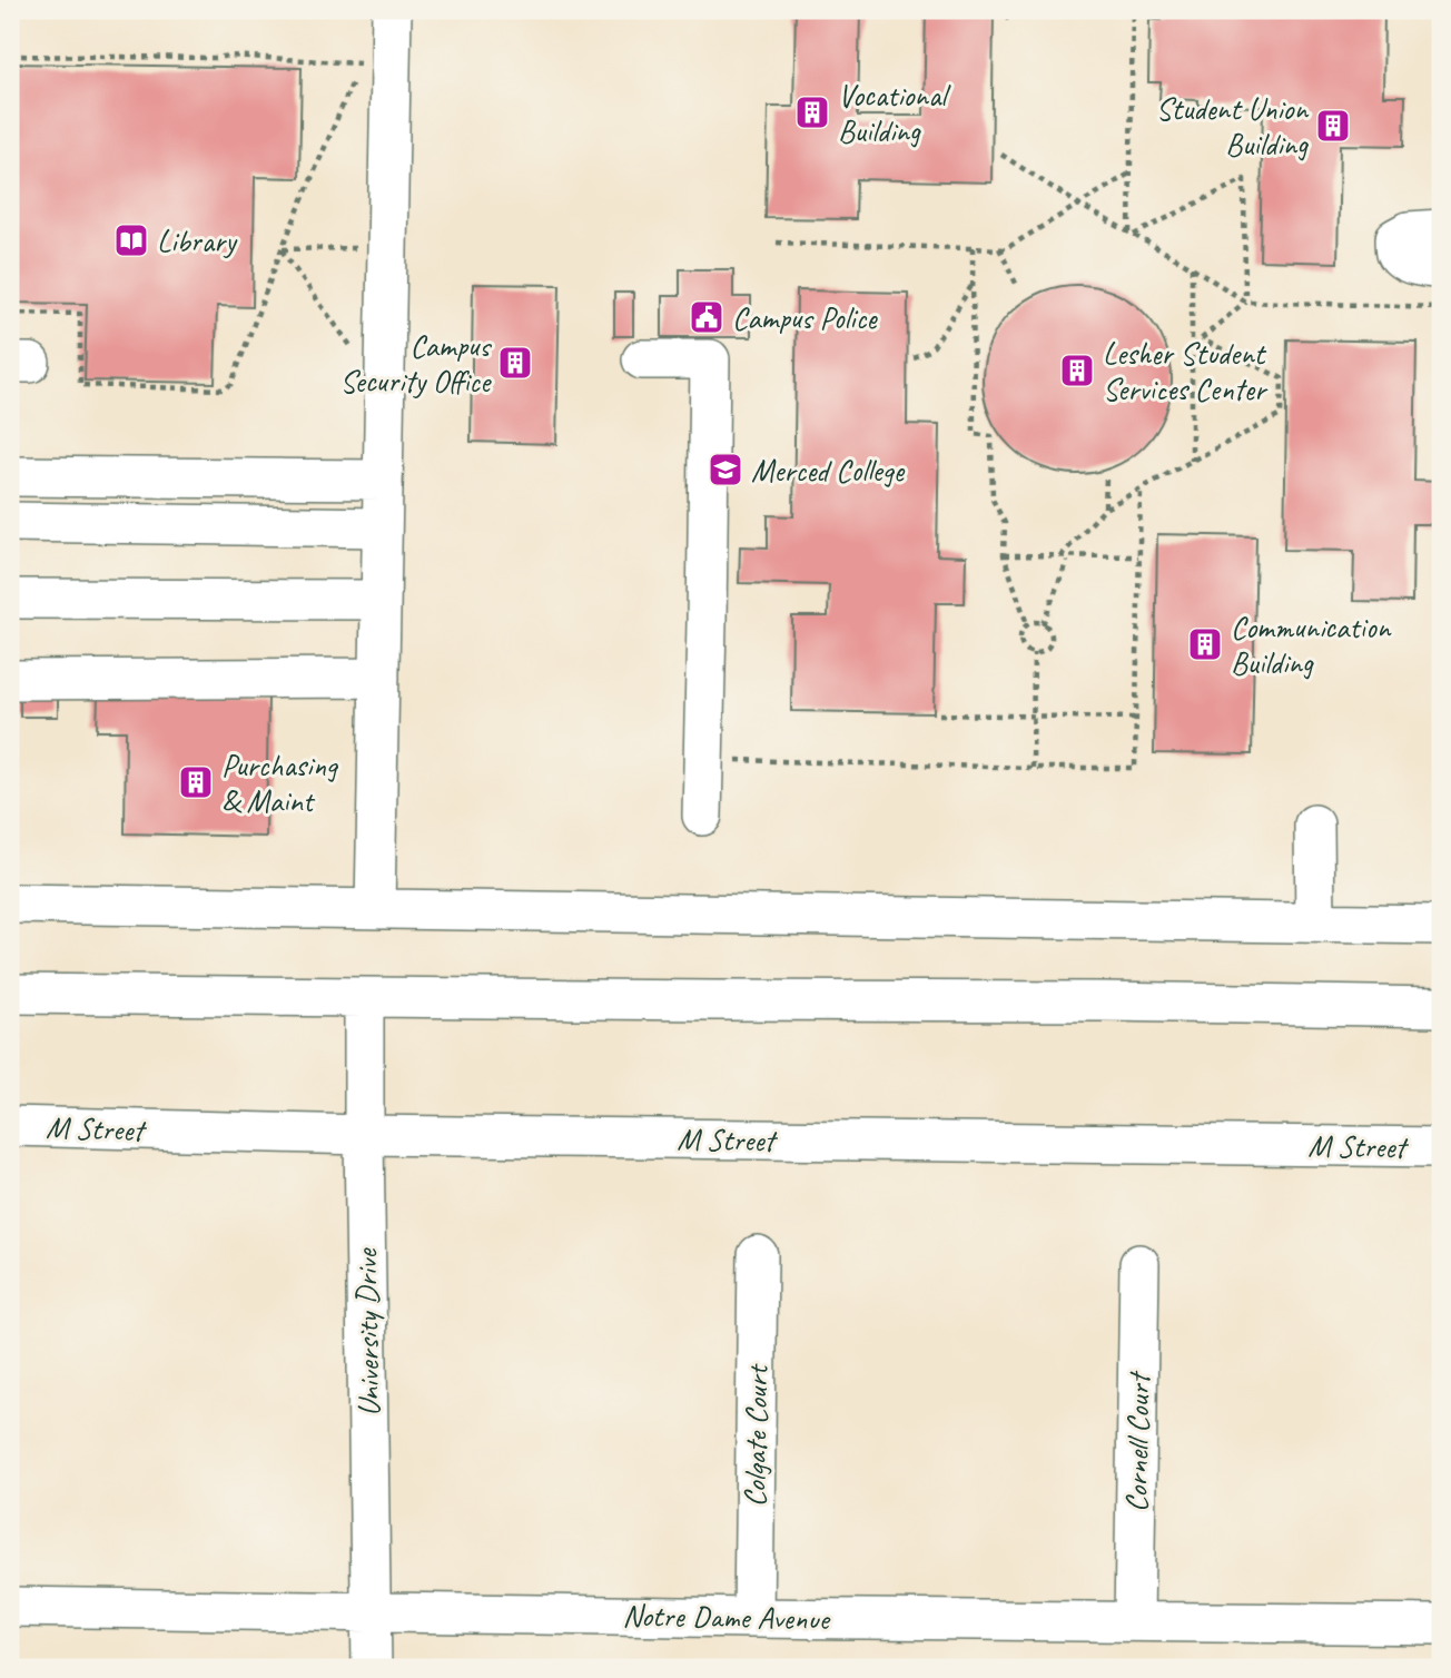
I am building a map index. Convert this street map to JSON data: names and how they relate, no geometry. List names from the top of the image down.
{
  "streets": {
    "street": [
      "M Street",
      "University Drive",
      "Colgate Court",
      "Cornell Court",
      "Notre Dame Avenue"
    ]
  },
  "crossings": [
    ["M Street", "University Drive"],
    ["University Drive", "Notre Dame Avenue"],
    ["Colgate Court", "Notre Dame Avenue"],
    ["Cornell Court", "Notre Dame Avenue"]
  ],
  "places": {
    "building": [
      "Vocational Building",
      "Student Union Building",
      "Campus Security Office",
      "Lesher Student Services Center",
      "Communication Building",
      "Purchasing & Maint"
    ],
    "library": ["Library"],
    "public building": ["Campus Police"],
    "school or university": ["Merced College"]
  }
}
